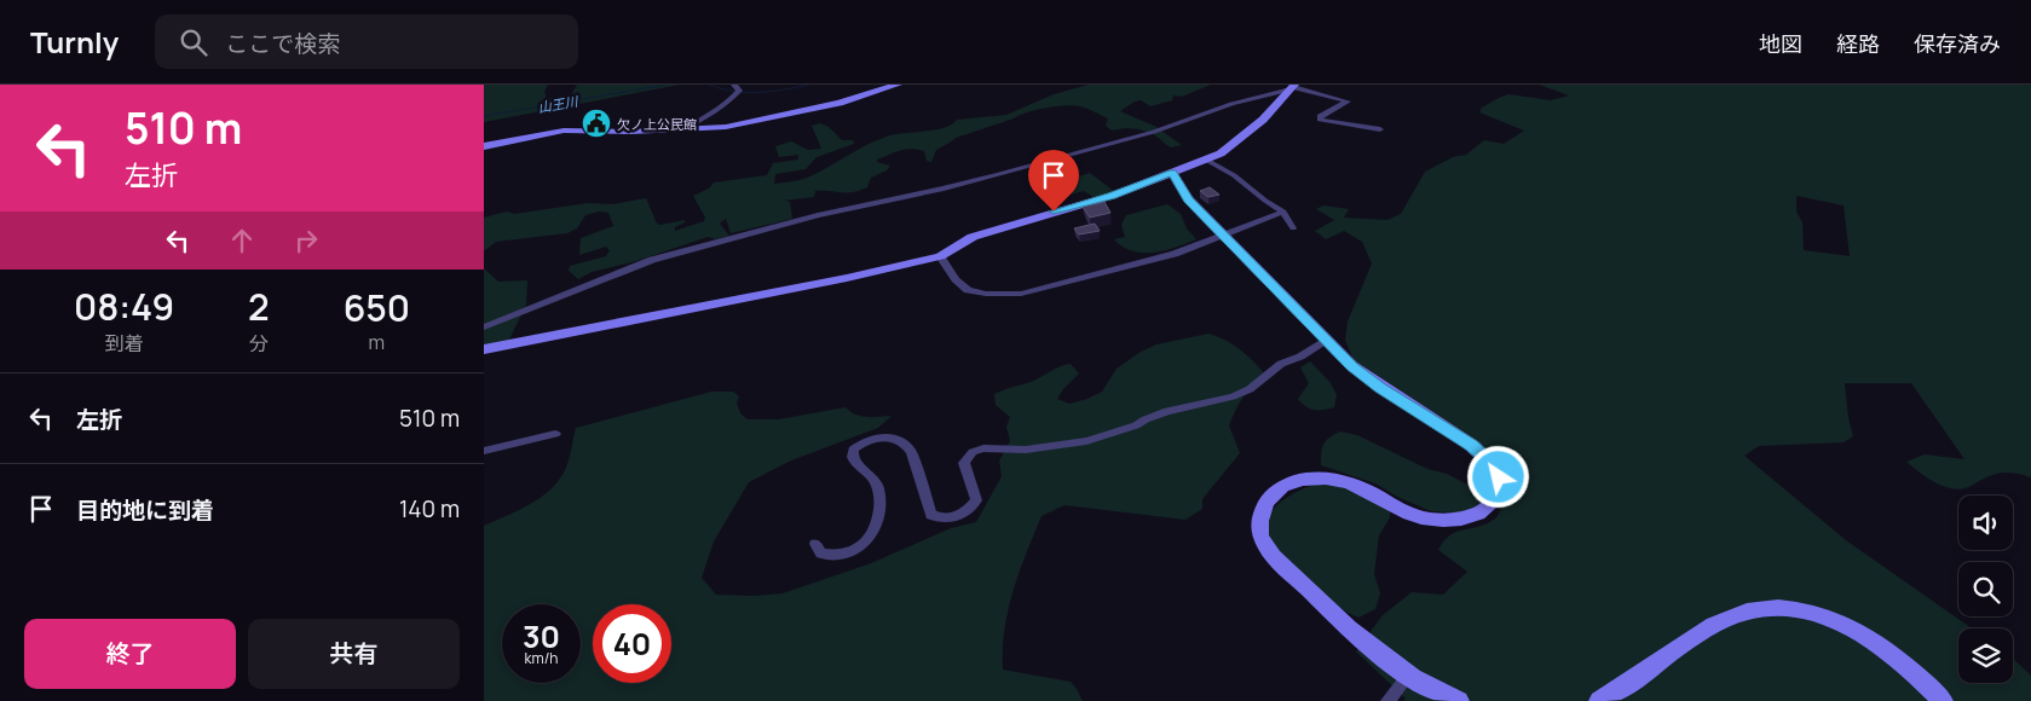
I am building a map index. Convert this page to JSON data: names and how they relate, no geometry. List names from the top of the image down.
{
  "water": ["山王川"],
  "places": {
    "public building": ["欠ノ上公民館"]
  },
  "page": {
    "header": "Turnly",
    "search": "ここで検索",
    "nav": ["地図", "経路", "保存済み"],
    "turn": ["510 m", "左折"],
    "eta": [
      "08:49",
      "到着",
      "2",
      "分",
      "650",
      "m"
    ],
    "list": [
      {
        "name": "左折",
        "value": "510 m"
      },
      {
        "name": "目的地に到着",
        "value": "140 m"
      }
    ],
    "speed": "30 km/h",
    "limit": "40",
    "buttons": ["終了", "共有"]
  }
}
